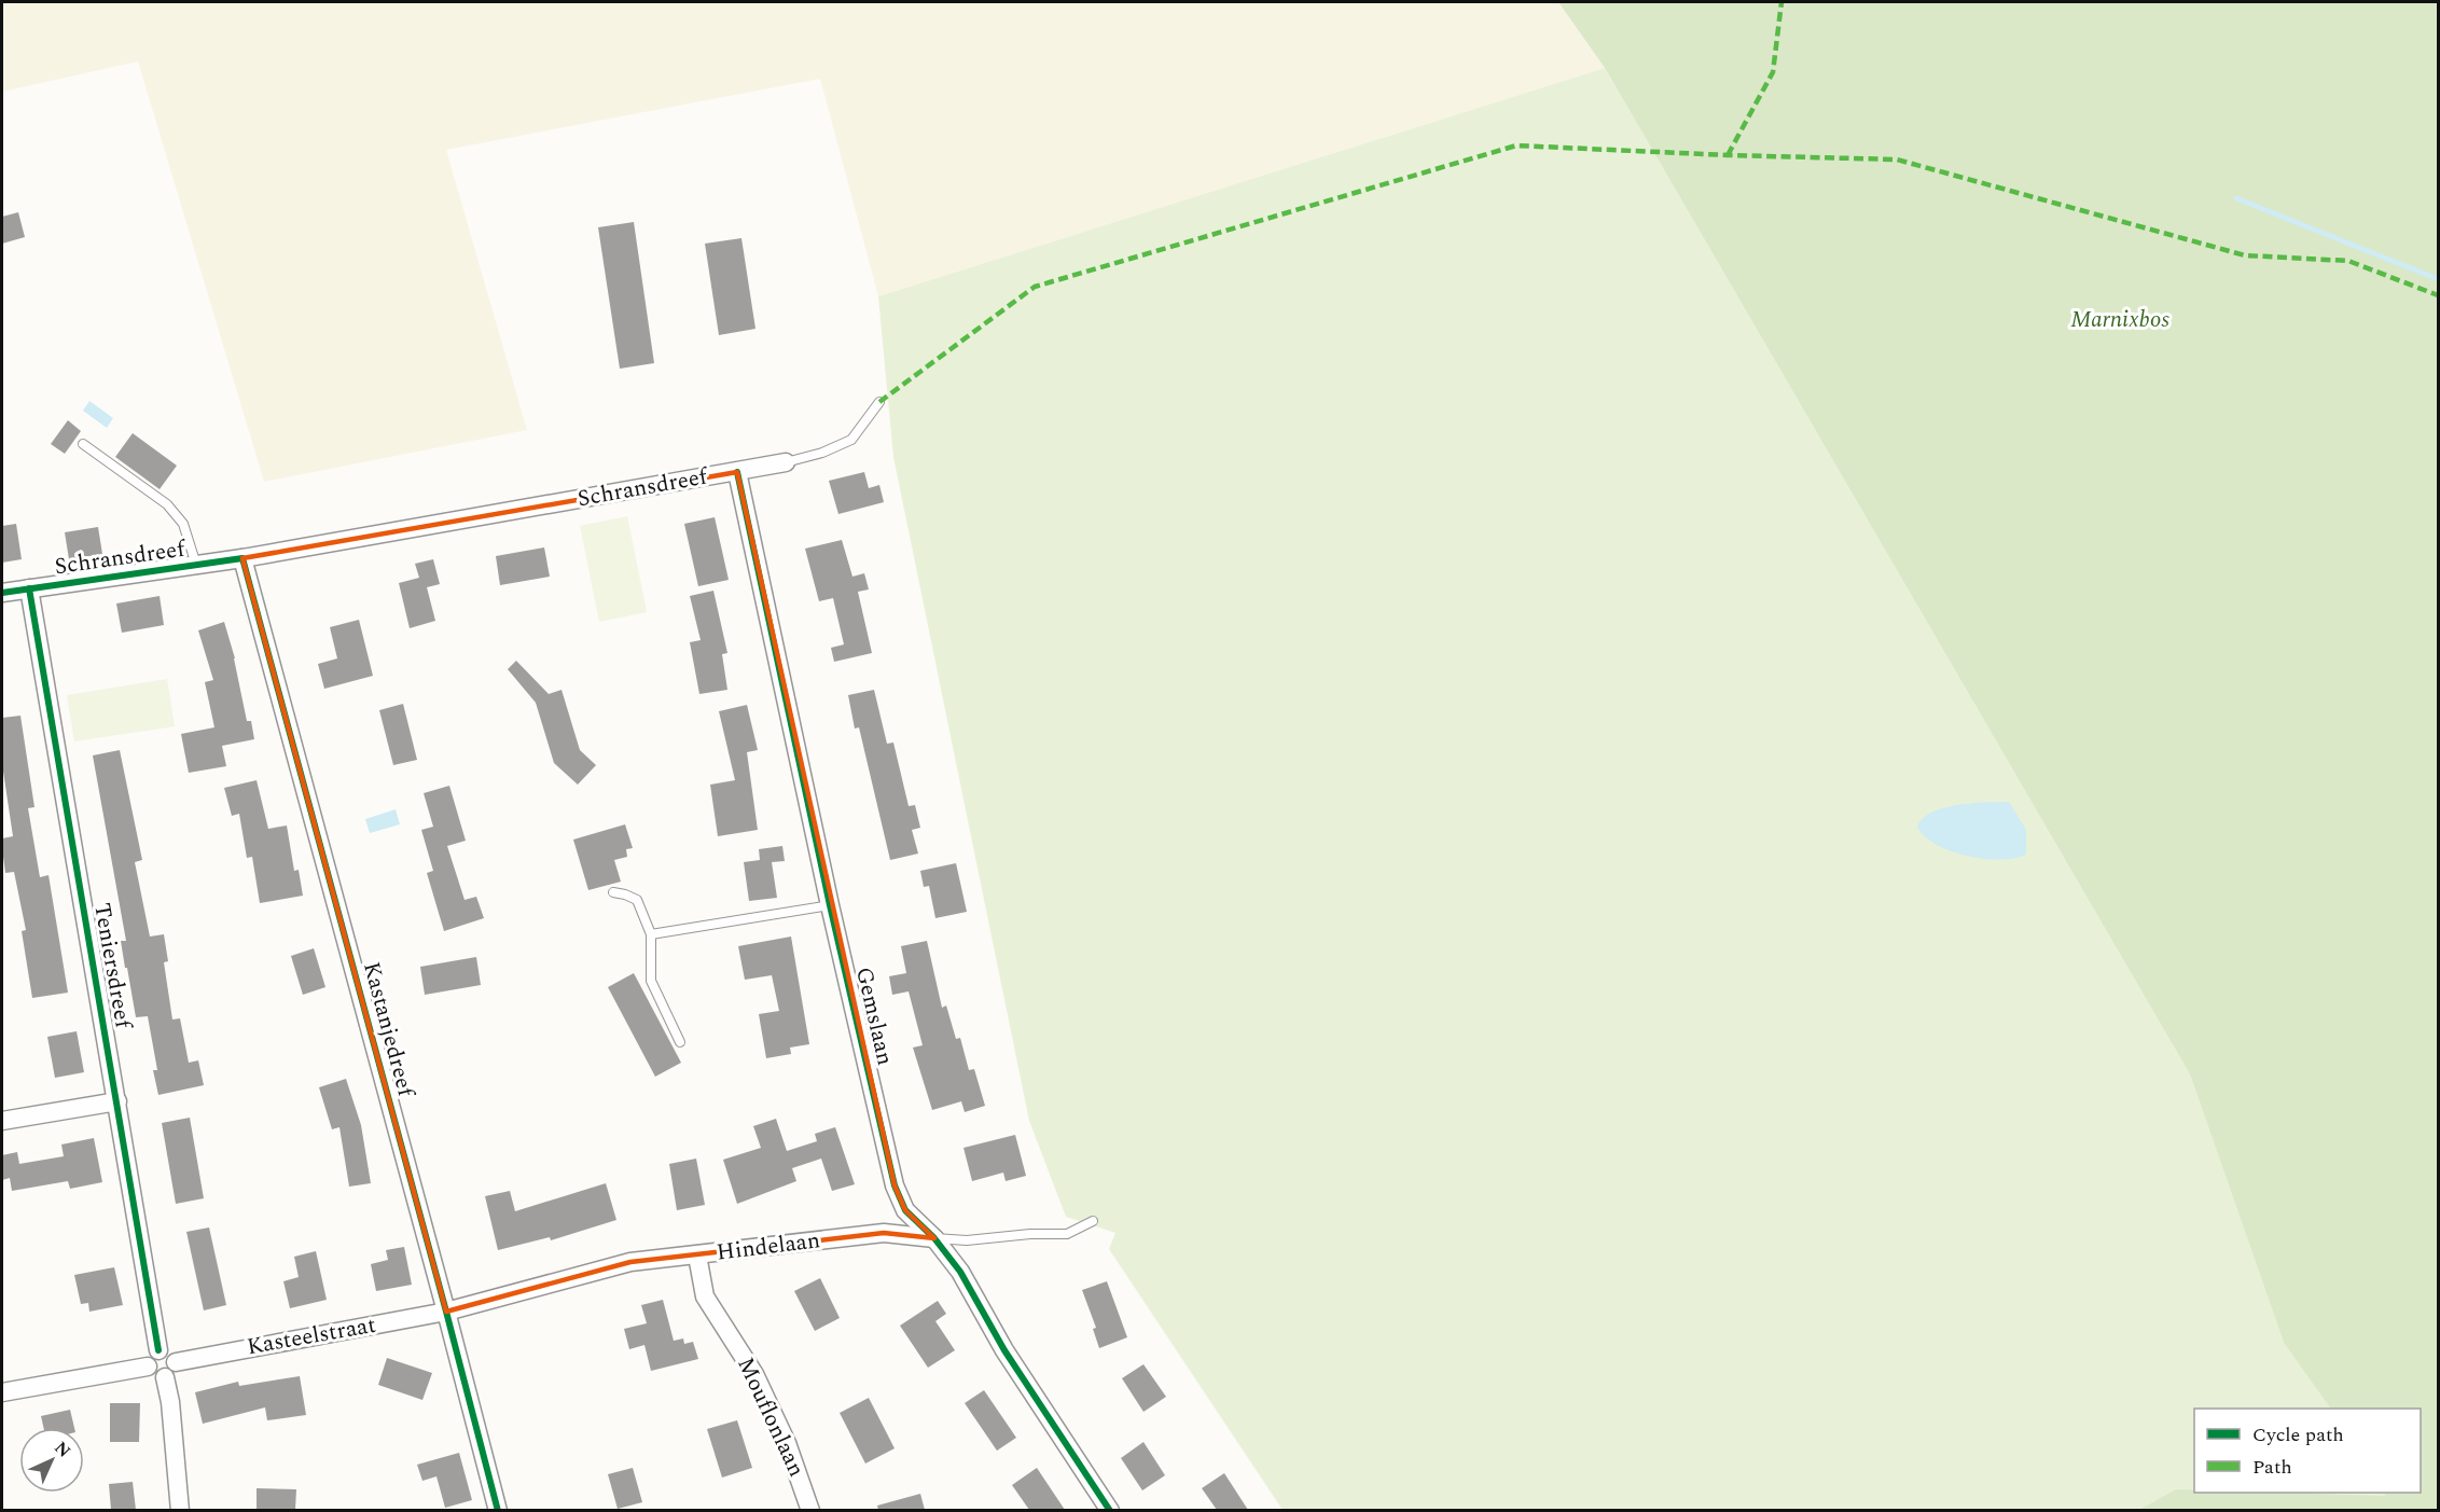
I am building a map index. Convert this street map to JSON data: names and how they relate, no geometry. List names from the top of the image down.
{
  "streets": {
    "street": [
      "Schransdreef",
      "Teniersdreef",
      "Gemslaan",
      "Kastanjedreef",
      "Hindelaan",
      "Kasteelstraat",
      "Mouflonlaan"
    ]
  },
  "crossings": [
    ["Schransdreef", "Teniersdreef"],
    ["Schransdreef", "Gemslaan"],
    ["Schransdreef", "Kastanjedreef"],
    ["Teniersdreef", "Kasteelstraat"],
    ["Gemslaan", "Hindelaan"],
    ["Kastanjedreef", "Hindelaan"],
    ["Kastanjedreef", "Kasteelstraat"],
    ["Hindelaan", "Kasteelstraat"],
    ["Hindelaan", "Mouflonlaan"]
  ],
  "parks": ["Marnixbos"],
  "legend": ["Cycle path", "Path"],
  "north": "top right"
}
